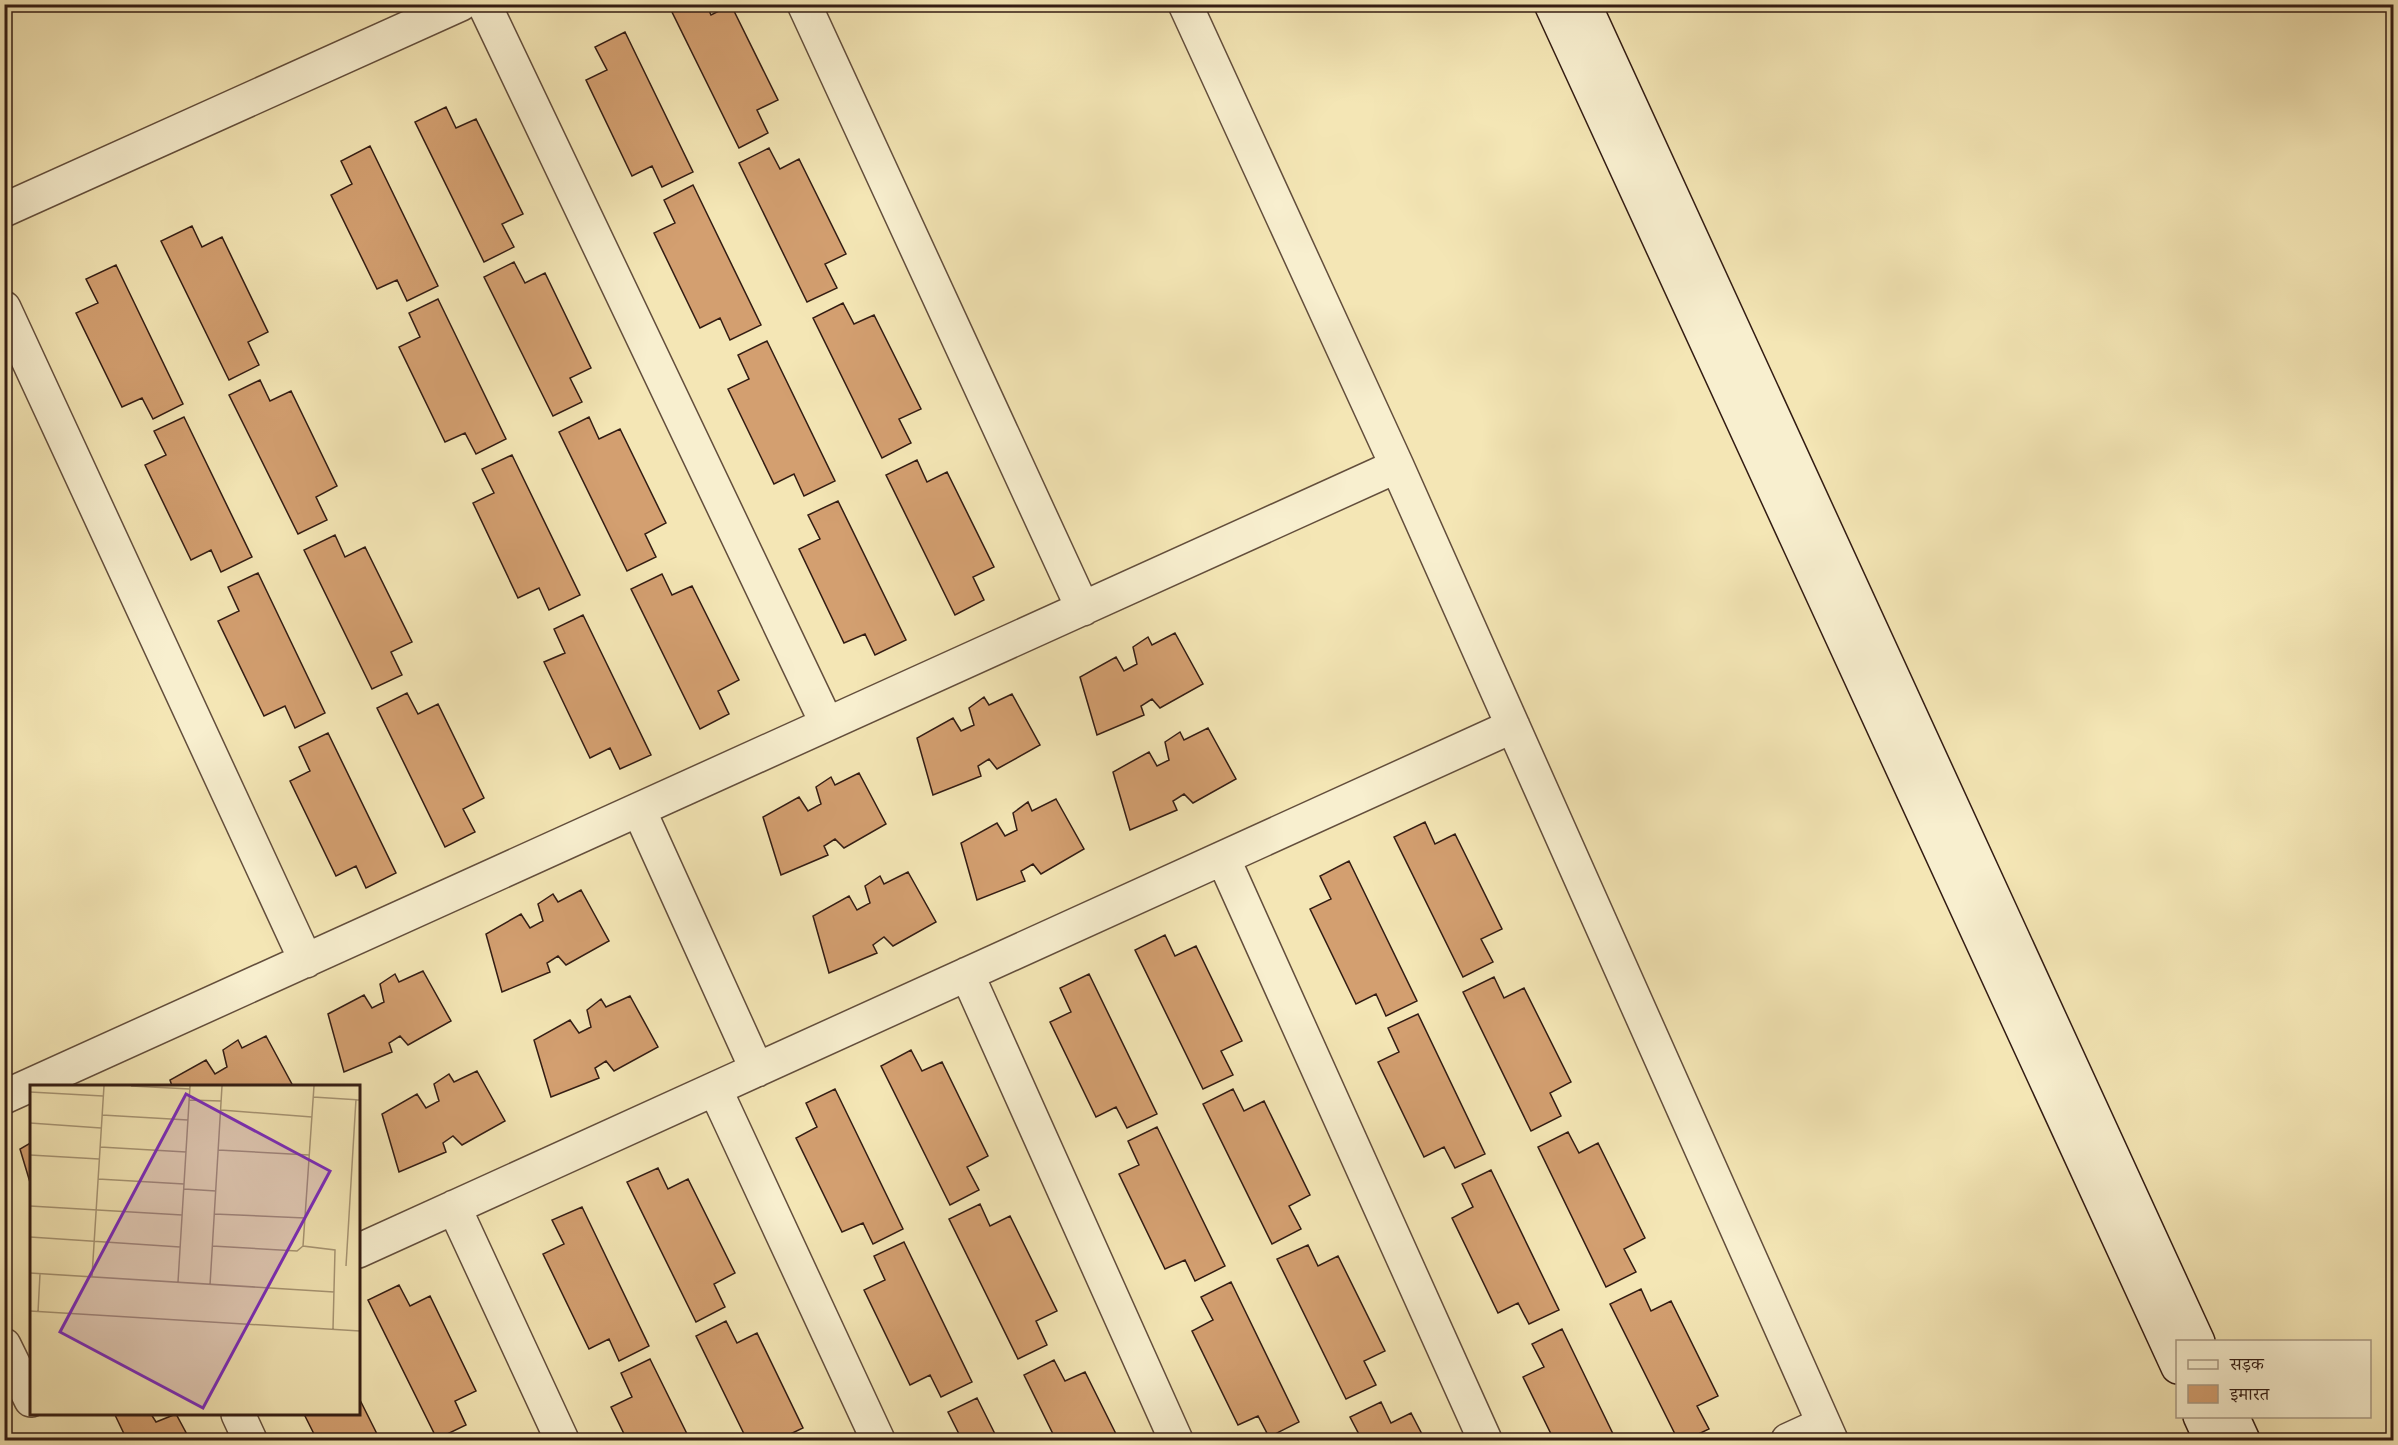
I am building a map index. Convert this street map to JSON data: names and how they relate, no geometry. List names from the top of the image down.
{
  "legend": ["सड़क", "इमारत"]
}
